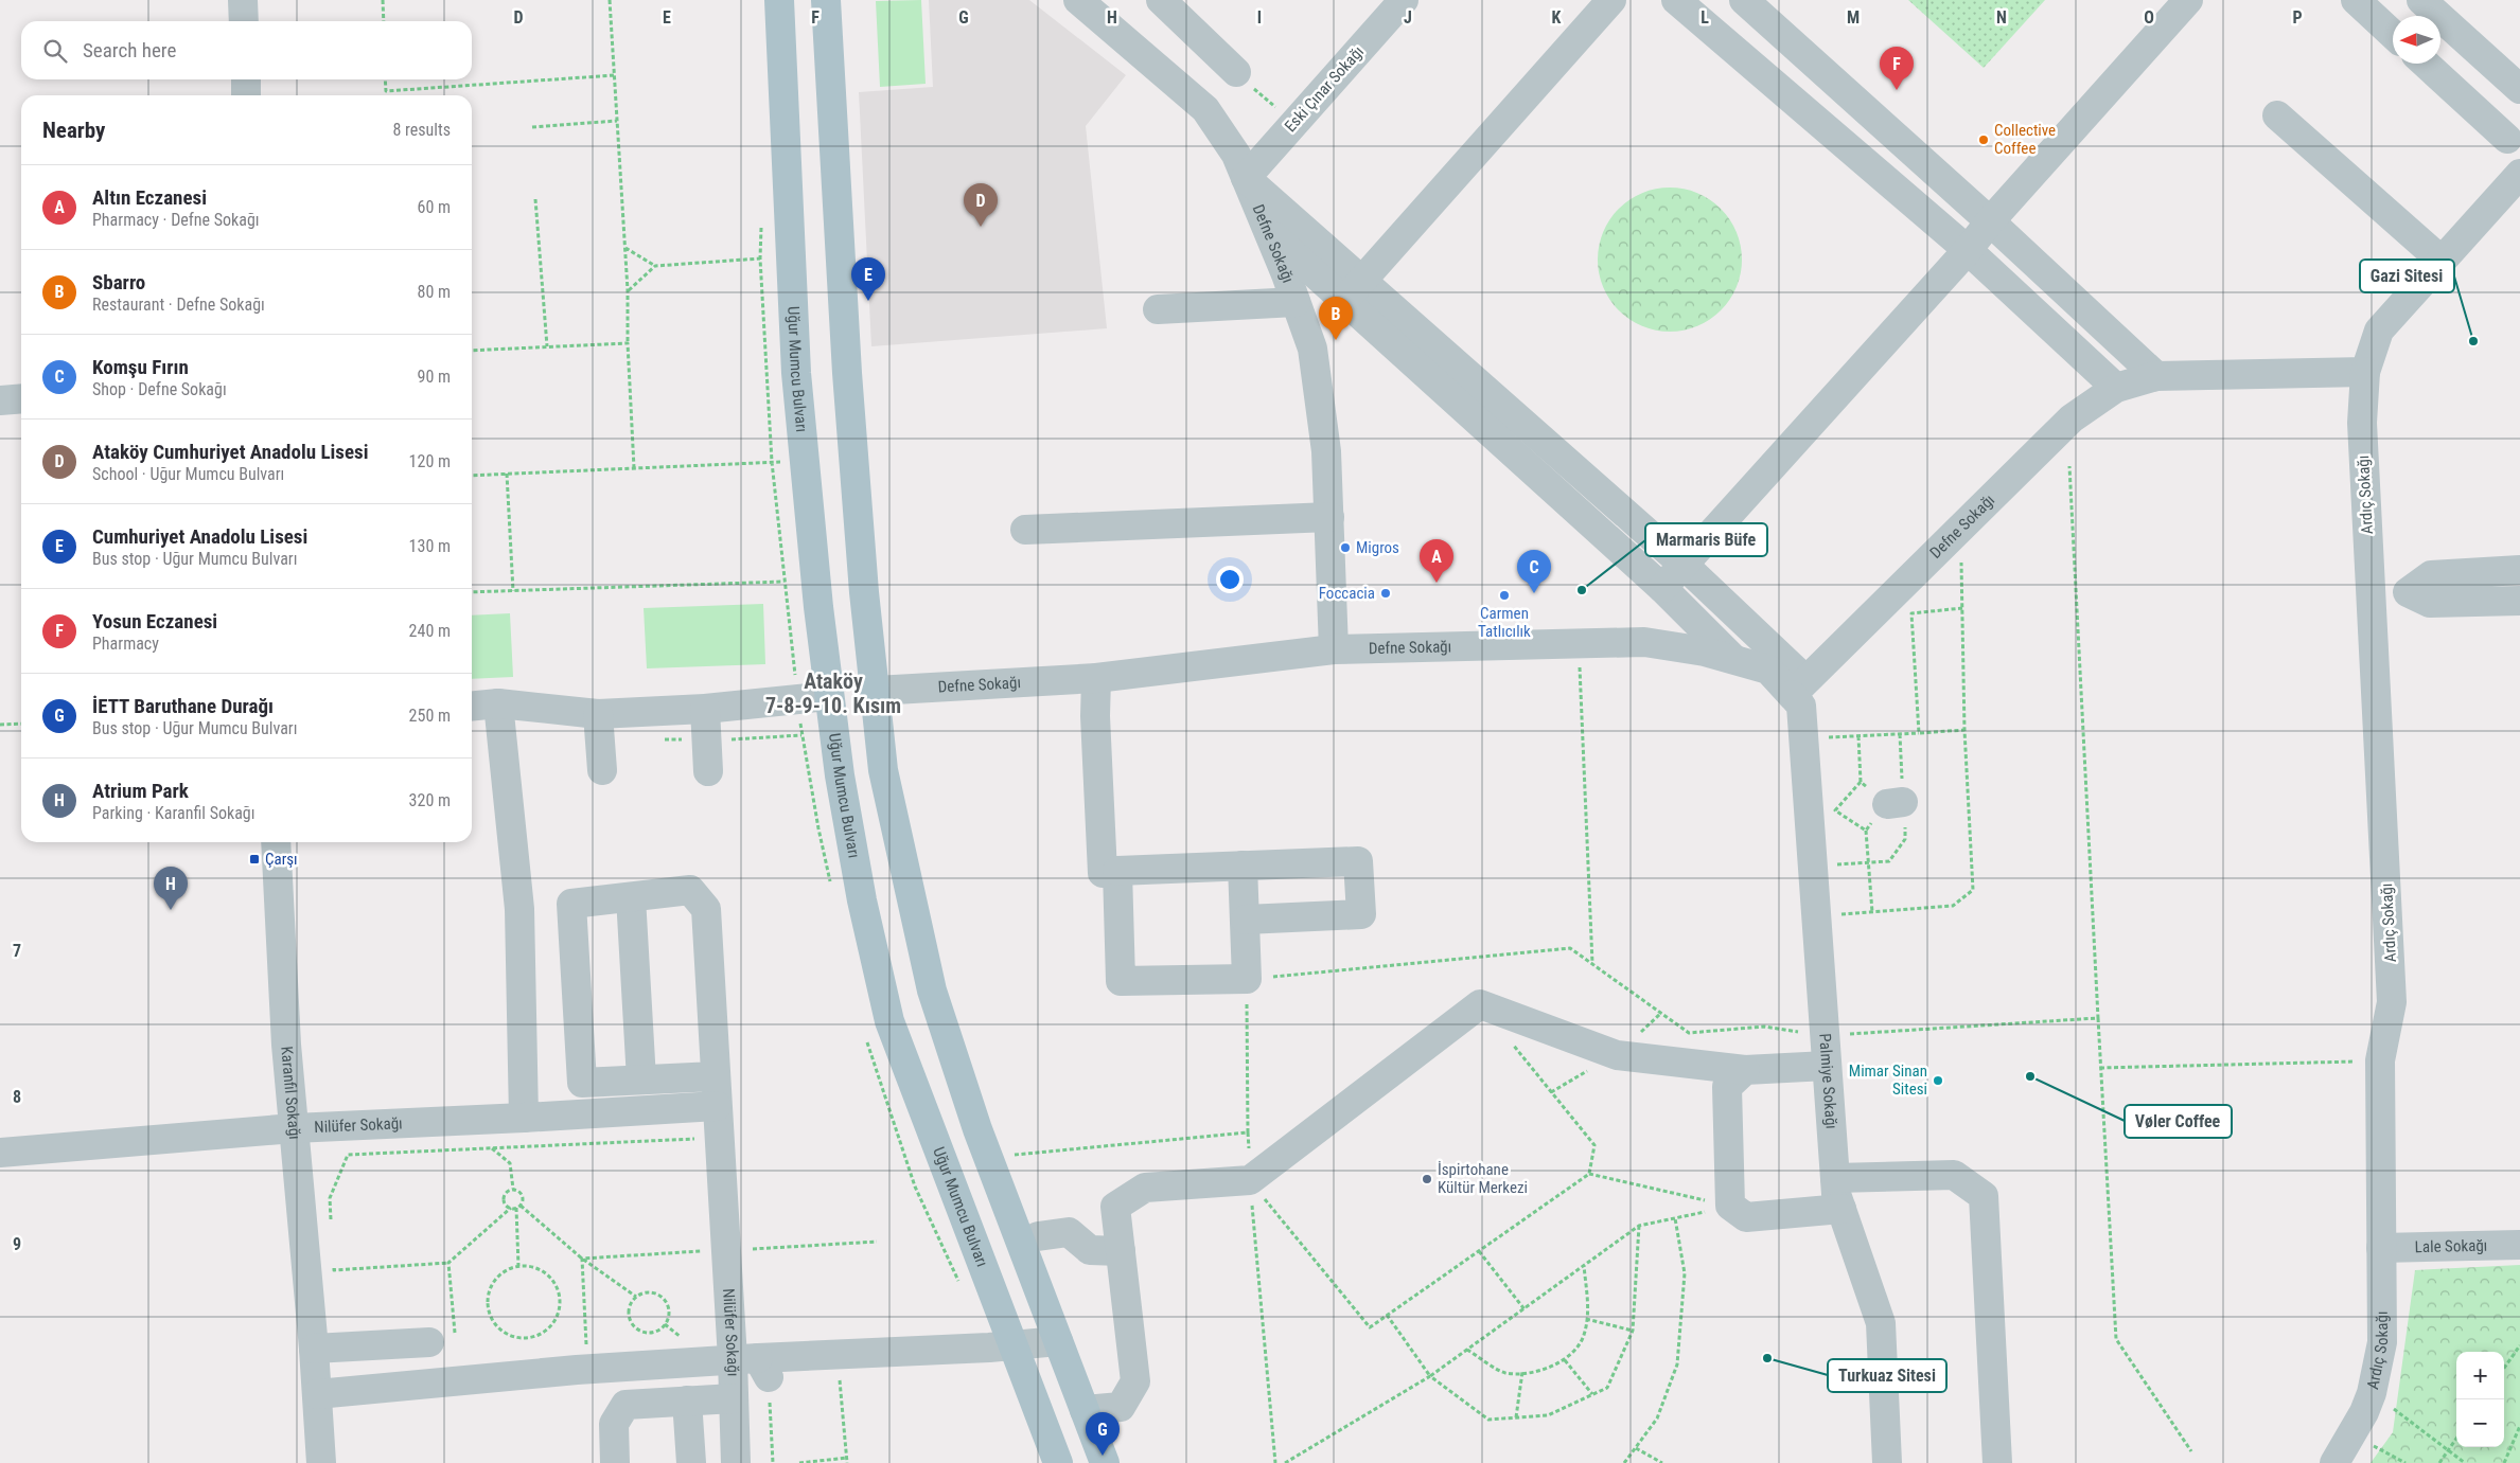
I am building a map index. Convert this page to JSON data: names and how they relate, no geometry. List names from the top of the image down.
{
  "streets": {
    "main road": ["Uğur Mumcu Bulvarı"],
    "street": [
      "Eski Çınar Sokağı",
      "Defne Sokağı",
      "Ardıç Sokağı",
      "Palmiye Sokağı",
      "Karanfil Sokağı",
      "Nilüfer Sokağı",
      "Lale Sokağı"
    ]
  },
  "crossings": [
    ["Eski Çınar Sokağı", "Defne Sokağı"],
    ["Defne Sokağı", "Ardıç Sokağı"],
    ["Defne Sokağı", "Palmiye Sokağı"],
    ["Ardıç Sokağı", "Lale Sokağı"],
    ["Karanfil Sokağı", "Nilüfer Sokağı"]
  ],
  "districts": ["Ataköy 7-8-9-10. Kısım"],
  "places": {
    "other": [
      "Collective Coffee",
      "Gazi Sitesi",
      "Migros",
      "Marmaris Büfe",
      "Foccacia",
      "Carmen Tatlıcılık",
      "Vøler Coffee",
      "Mimar Sinan Sitesi",
      "İspirtohane Kültür Merkezi",
      "Turkuaz Sitesi"
    ],
    "transit": ["Çarşı"]
  },
  "north": "left",
  "page": {
    "search": "Search here",
    "pins": [
      "F",
      "D",
      "E",
      "B",
      "A",
      "C",
      "H",
      "G"
    ],
    "heading": ["Nearby", "8 results"],
    "list": [
      {
        "mark": "A",
        "name": "Altın Eczanesi",
        "note": "Pharmacy · Defne Sokağı",
        "value": "60 m"
      },
      {
        "mark": "B",
        "name": "Sbarro",
        "note": "Restaurant · Defne Sokağı",
        "value": "80 m"
      },
      {
        "mark": "C",
        "name": "Komşu Fırın",
        "note": "Shop · Defne Sokağı",
        "value": "90 m"
      },
      {
        "mark": "D",
        "name": "Ataköy Cumhuriyet Anadolu Lisesi",
        "note": "School · Uğur Mumcu Bulvarı",
        "value": "120 m"
      },
      {
        "mark": "E",
        "name": "Cumhuriyet Anadolu Lisesi",
        "note": "Bus stop · Uğur Mumcu Bulvarı",
        "value": "130 m"
      },
      {
        "mark": "F",
        "name": "Yosun Eczanesi",
        "note": "Pharmacy",
        "value": "240 m"
      },
      {
        "mark": "G",
        "name": "İETT Baruthane Durağı",
        "note": "Bus stop · Uğur Mumcu Bulvarı",
        "value": "250 m"
      },
      {
        "mark": "H",
        "name": "Atrium Park",
        "note": "Parking · Karanfil Sokağı",
        "value": "320 m"
      }
    ],
    "map_buttons": ["+", "−"]
  },
  "grid": {
    "columns": [
      "D",
      "E",
      "F",
      "G",
      "H",
      "I",
      "J",
      "K",
      "L",
      "M",
      "N",
      "O",
      "P"
    ],
    "rows": ["7", "8", "9"]
  }
}
